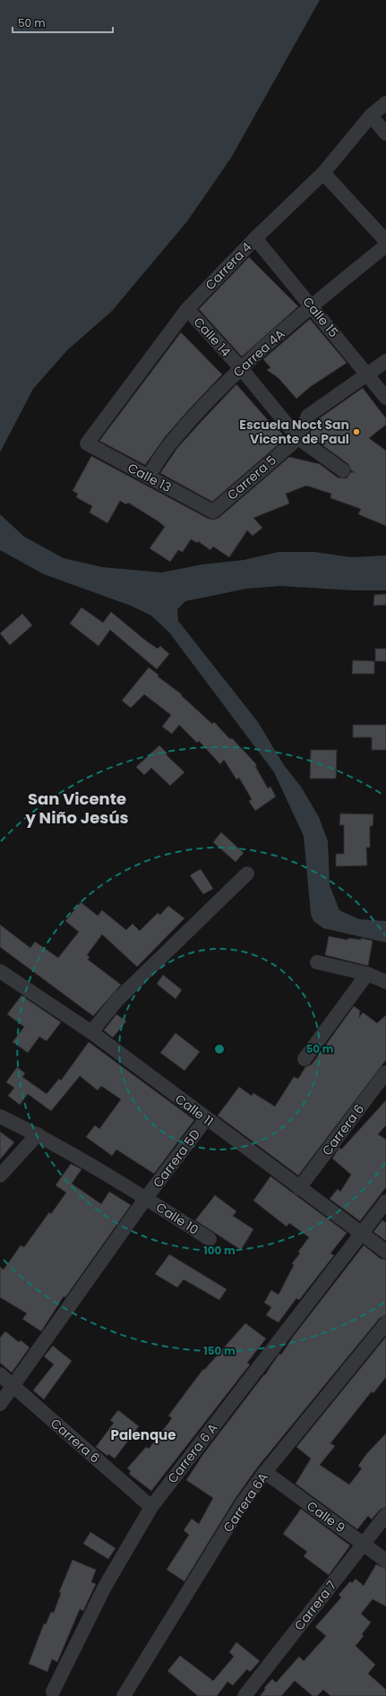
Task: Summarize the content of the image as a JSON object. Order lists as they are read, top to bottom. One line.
{"streets":{"street":["Carrera 4","Calle 15","Calle 14","Carrea 4A","Calle 13","Carrera 5","Calle 11","Carrera 6","Carrera 5D","Calle 10","Carrera 6 A","Carrera 6A","Calle 9","Carrera 7"]},"crossings":[["Carrera 4","Calle 15"],["Carrera 4","Calle 14"],["Carrera 4","Calle 13"],["Calle 15","Carrea 4A"],["Calle 15","Carrera 5"],["Calle 14","Carrea 4A"],["Calle 14","Carrera 5"],["Carrea 4A","Calle 13"],["Calle 13","Carrera 5"],["Calle 11","Carrera 6"],["Calle 11","Carrera 5D"],["Calle 11","Carrera 6 A"],["Carrera 6","Carrera 5D"],["Carrera 6","Carrera 6 A"],["Carrera 5D","Calle 10"],["Carrera 6A","Calle 9"],["Calle 9","Carrera 7"]],"districts":["San Vicente y Niño Jesús","Palenque"],"places":["Escuela Noct San Vicente de Paul"],"scale_bar":"50 m","rings":["50 m","100 m","150 m"]}
